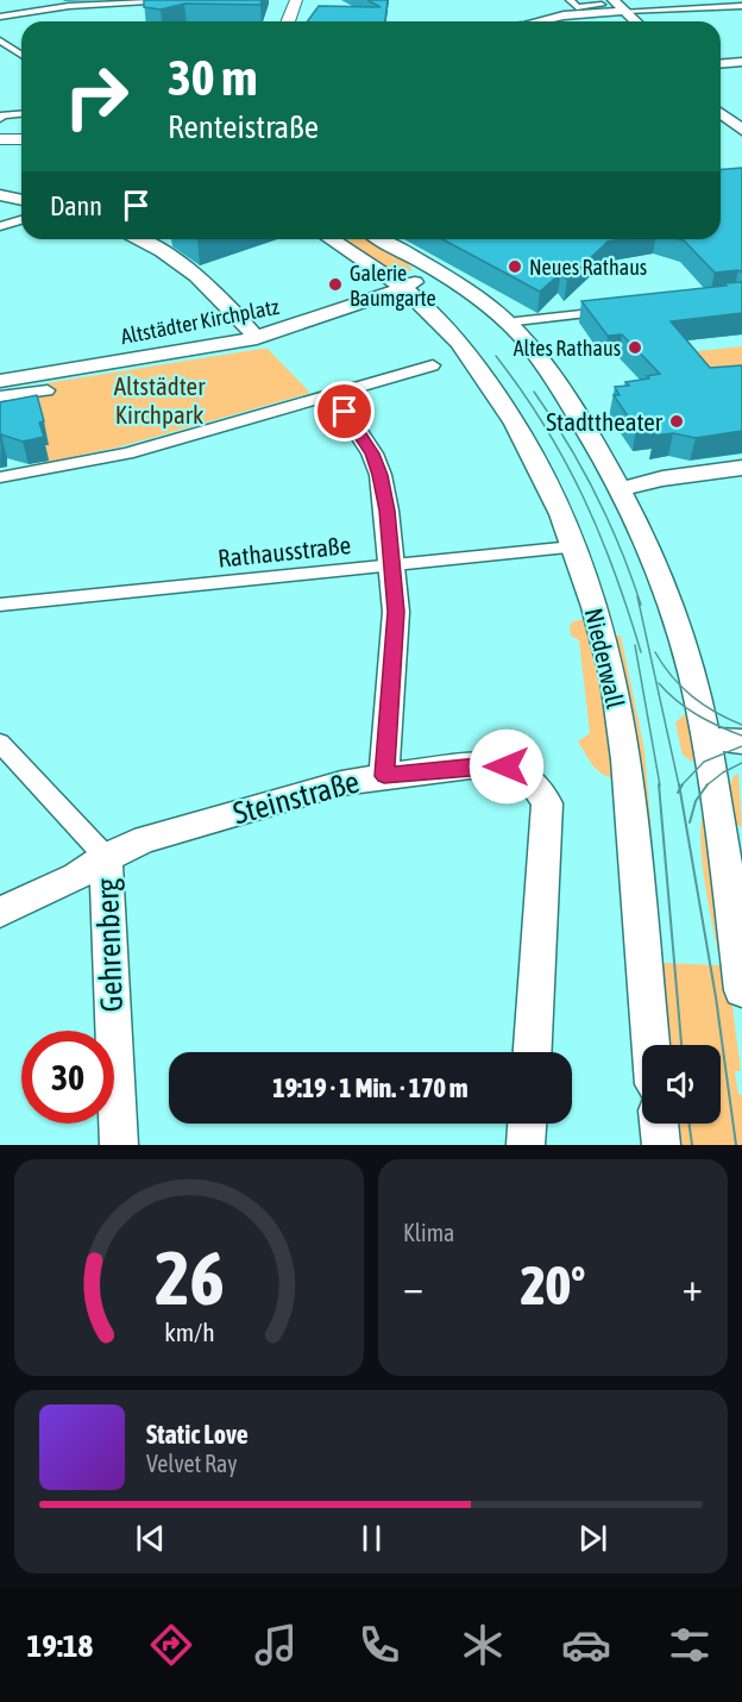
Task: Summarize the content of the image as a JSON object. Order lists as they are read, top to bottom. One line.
{"streets":{"street":["Altstädter Kirchplatz","Rathausstraße","Niederwall","Steinstraße","Gehrenberg"]},"crossings":[["Altstädter Kirchplatz","Niederwall"],["Rathausstraße","Niederwall"],["Steinstraße","Gehrenberg"]],"parks":["Altstädter Kirchpark"],"places":["Neues Rathaus","Galerie Baumgarte","Altes Rathaus","Stadttheater"],"page":{"turn":["30 m","Renteistraße"],"then":"Dann","limit":"30","trip":"19:19 · 1 Min. · 170 m","tile":"Klima","heat":["−","20°","+"],"song":["Static Love","Velvet Ray"],"tabs":"19:18","gauge":["26","km/h"]}}
